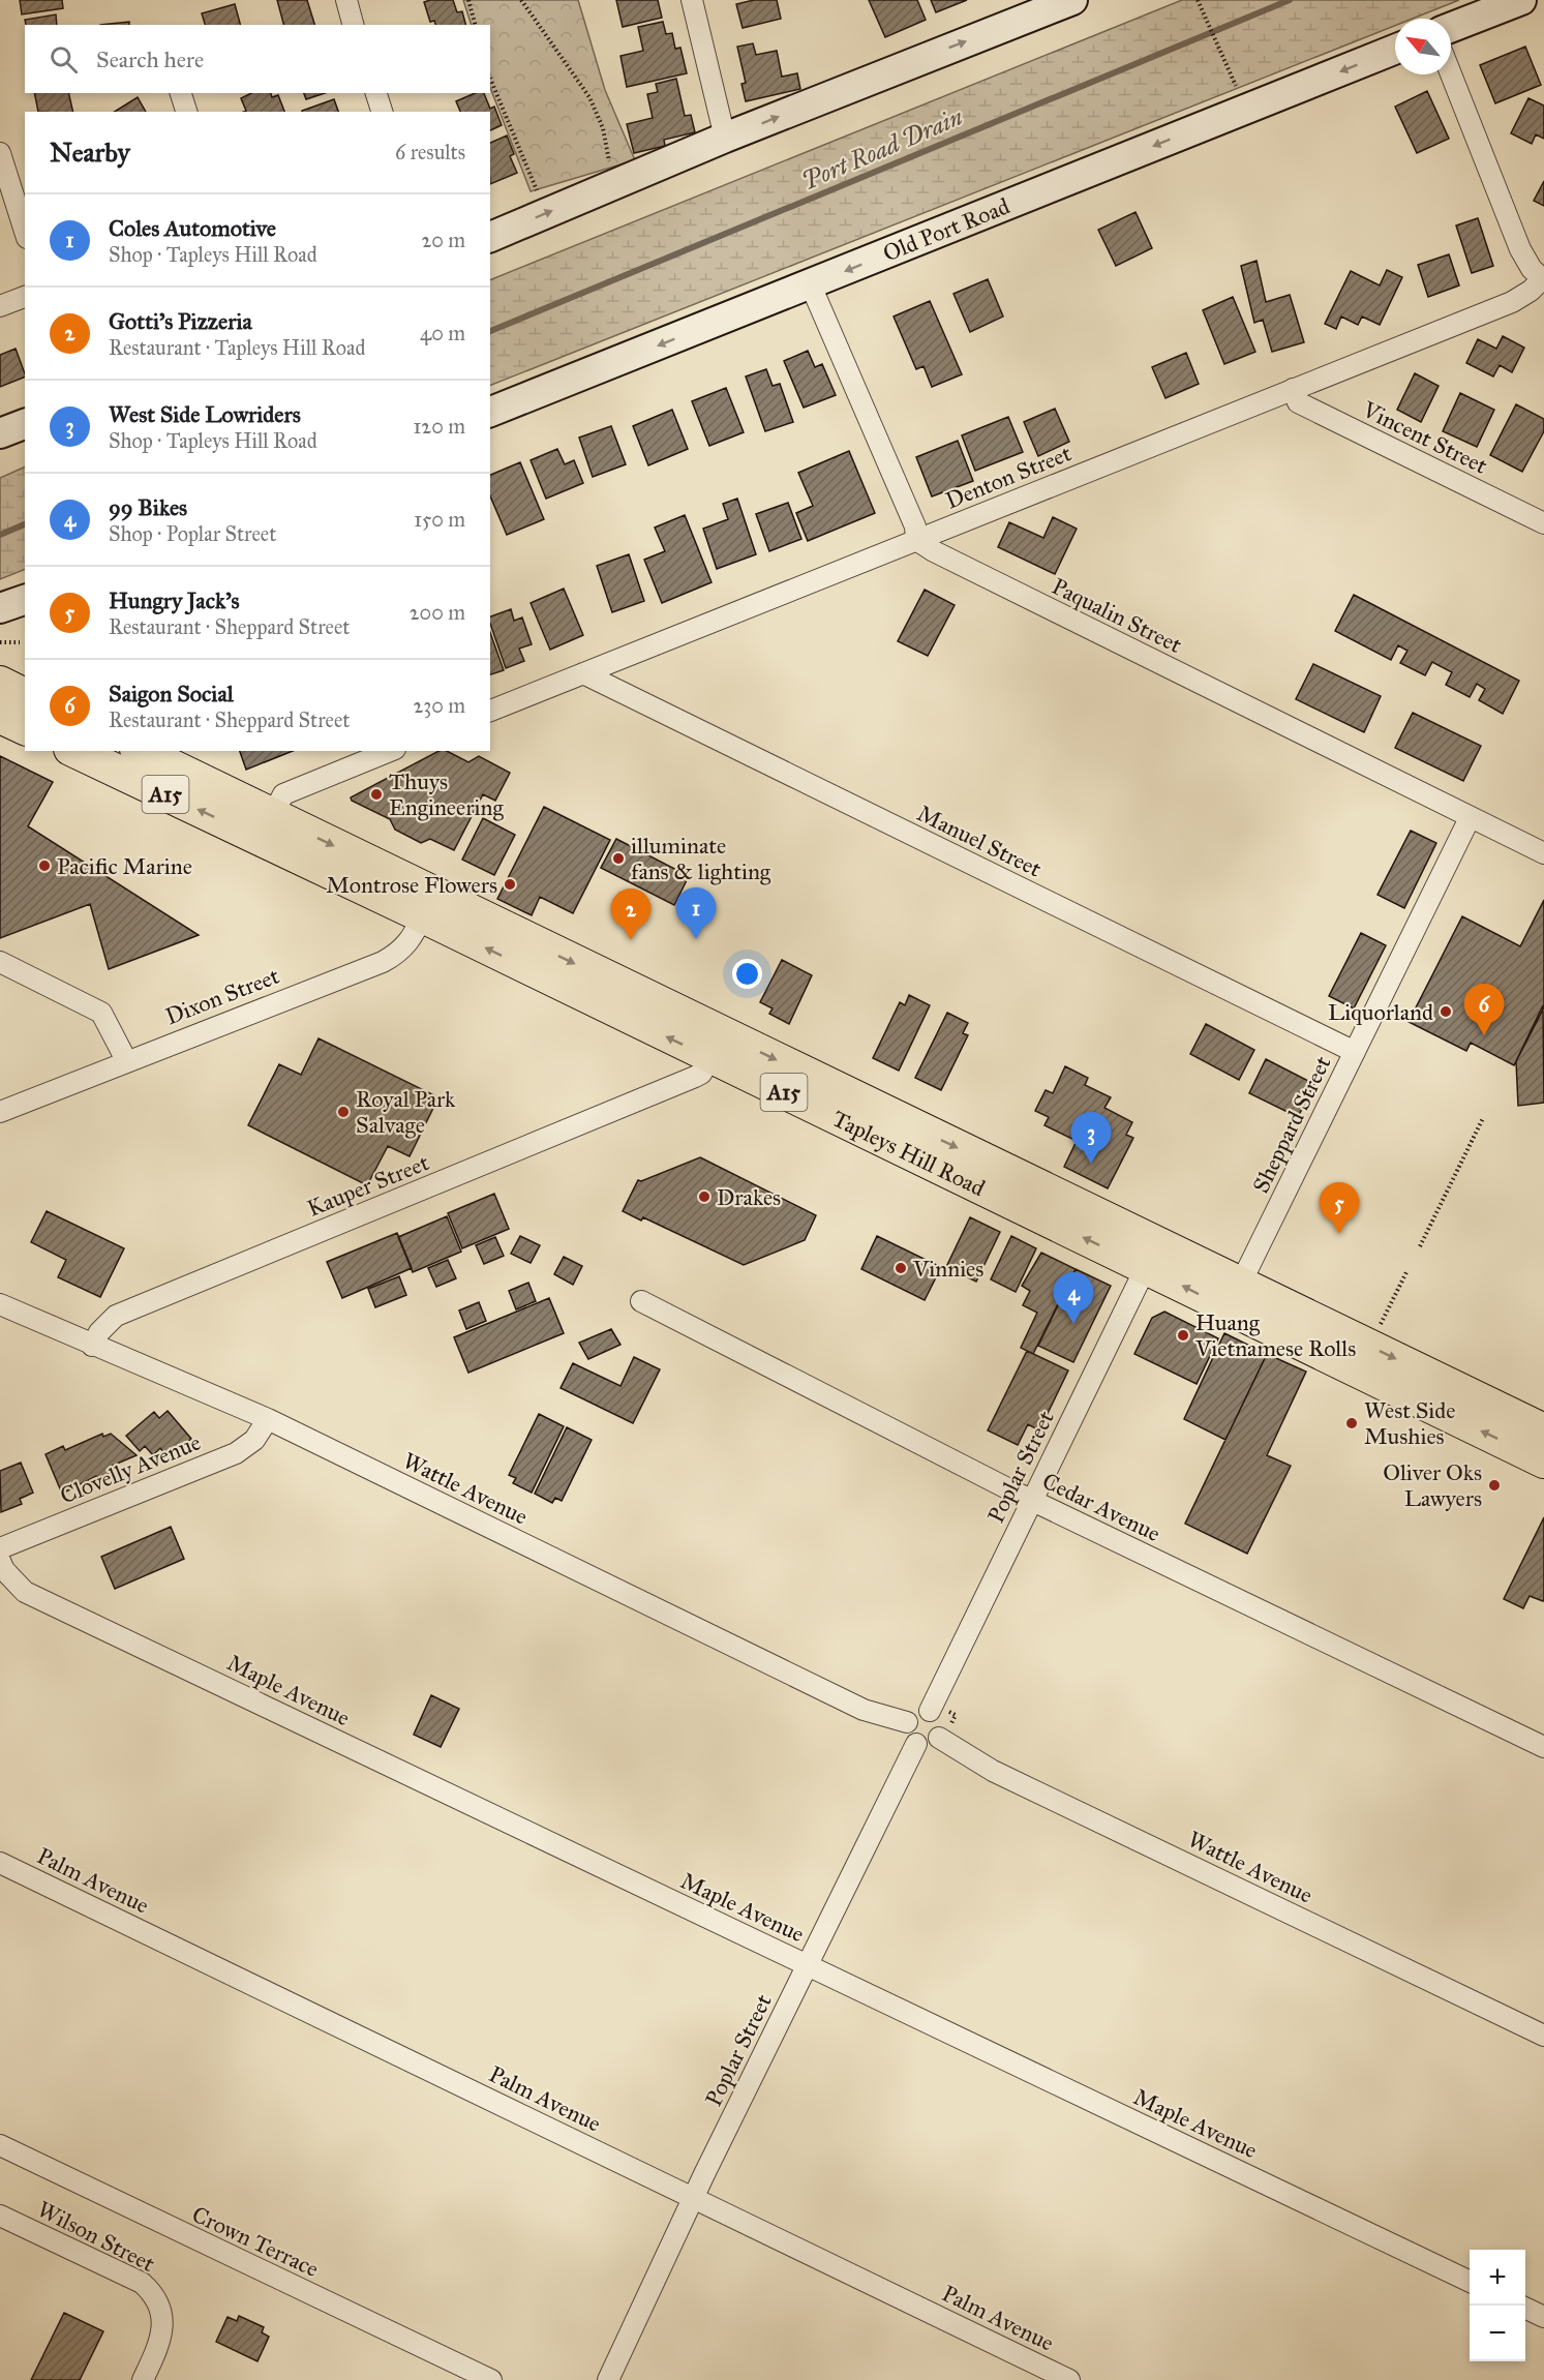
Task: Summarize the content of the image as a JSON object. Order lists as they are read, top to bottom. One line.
{"streets":{"main road":["Old Port Road","A15","Tapleys Hill Road"],"street":["Vincent Street","Denton Street","Paqualin Street","Manuel Street","Dixon Street","Sheppard Street","Kauper Street","Poplar Street","Clovelly Avenue","Wattle Avenue","Cedar Avenue","Maple Avenue","Palm Avenue","Wilson Street","Crown Terrace"]},"crossings":[["Vincent Street","Denton Street"],["Denton Street","Paqualin Street"],["Denton Street","Manuel Street"],["Paqualin Street","Sheppard Street"],["Manuel Street","Sheppard Street"],["Dixon Street","Tapleys Hill Road"],["Sheppard Street","Tapleys Hill Road"],["Tapleys Hill Road","Kauper Street"],["Tapleys Hill Road","Poplar Street"],["Kauper Street","Wattle Avenue"],["Poplar Street","Wattle Avenue"],["Poplar Street","Cedar Avenue"],["Poplar Street","Maple Avenue"],["Poplar Street","Palm Avenue"],["Clovelly Avenue","Wattle Avenue"]],"water":["Port Road Drain"],"places":["Thuys Engineering","illuminate fans & lighting","Pacific Marine","Montrose Flowers","Liquorland","Royal Park Salvage","Drakes","Vinnies","Huang Vietnamese Rolls","West Side Mushies","Oliver Oks Lawyers"],"north":"top left","page":{"search":"Search here","heading":["Nearby","6 results"],"list":[{"mark":"1","name":"Coles Automotive","note":"Shop · Tapleys Hill Road","value":"20 m"},{"mark":"2","name":"Gotti's Pizzeria","note":"Restaurant · Tapleys Hill Road","value":"40 m"},{"mark":"3","name":"West Side Lowriders","note":"Shop · Tapleys Hill Road","value":"120 m"},{"mark":"4","name":"99 Bikes","note":"Shop · Poplar Street","value":"150 m"},{"mark":"5","name":"Hungry Jack's","note":"Restaurant · Sheppard Street","value":"200 m"},{"mark":"6","name":"Saigon Social","note":"Restaurant · Sheppard Street","value":"230 m"}],"pins":["1","2","6","3","5","4"],"map_buttons":["+","−"]}}
